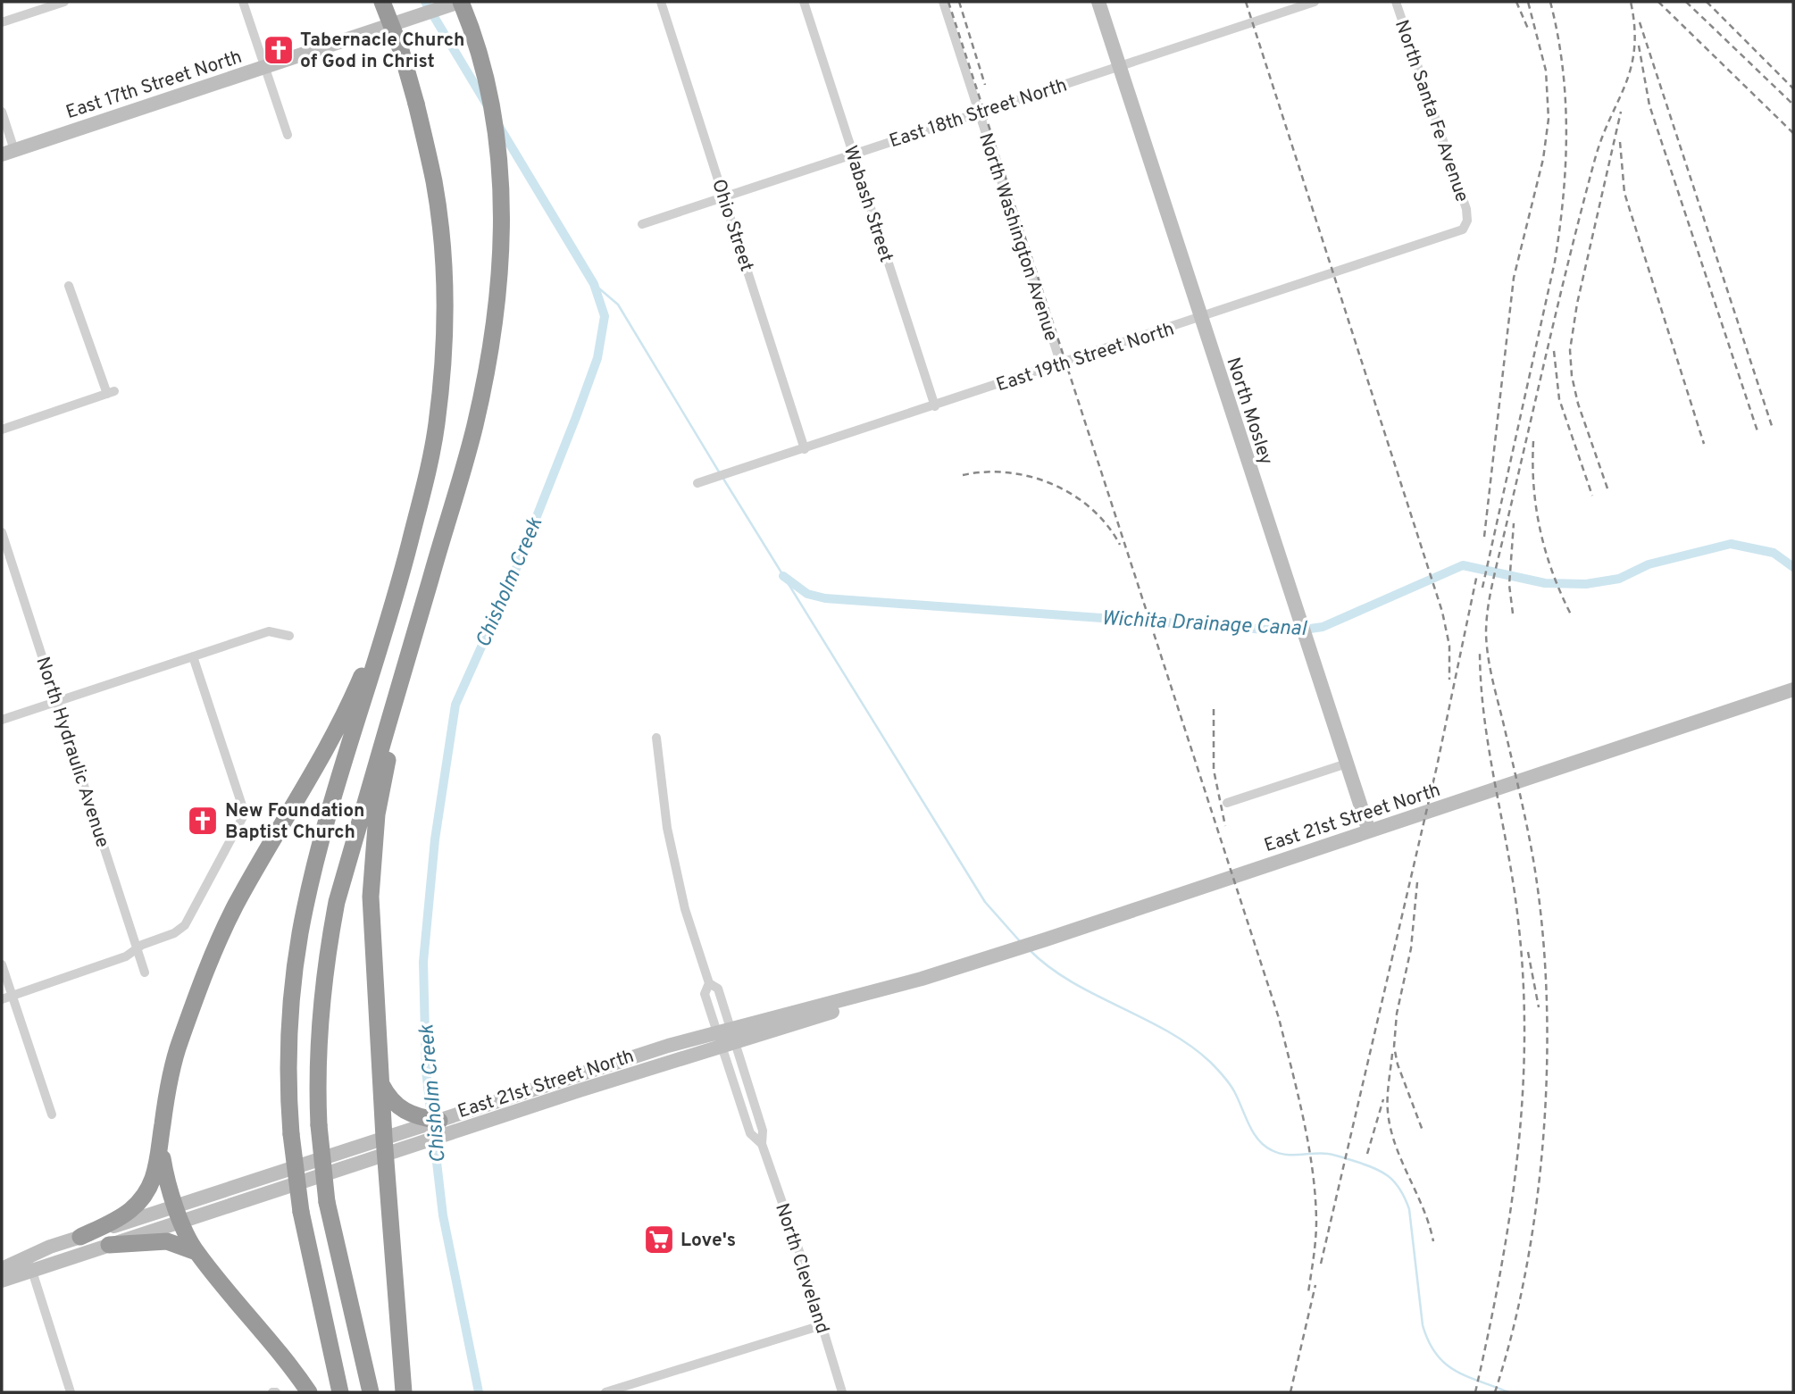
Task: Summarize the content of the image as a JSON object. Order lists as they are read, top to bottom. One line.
{"streets":{"main road":["East 17th Street North","North Mosley","East 21st Street North"],"street":["North Santa Fe Avenue","East 18th Street North","Wabash Street","Ohio Street","North Washington Avenue","East 19th Street North","North Hydraulic Avenue","North Cleveland"]},"crossings":[["North Santa Fe Avenue","East 19th Street North"],["East 18th Street North","Wabash Street"],["East 18th Street North","Ohio Street"],["East 18th Street North","North Washington Avenue"],["East 18th Street North","North Mosley"],["Wabash Street","East 19th Street North"],["Ohio Street","East 19th Street North"],["North Washington Avenue","East 19th Street North"],["East 19th Street North","North Mosley"],["North Mosley","East 21st Street North"],["East 21st Street North","North Cleveland"]],"water":["Chisholm Creek","Wichita Drainage Canal"],"places":{"church":["Tabernacle Church of God in Christ","New Foundation Baptist Church"],"supermarket":["Love's"]}}
